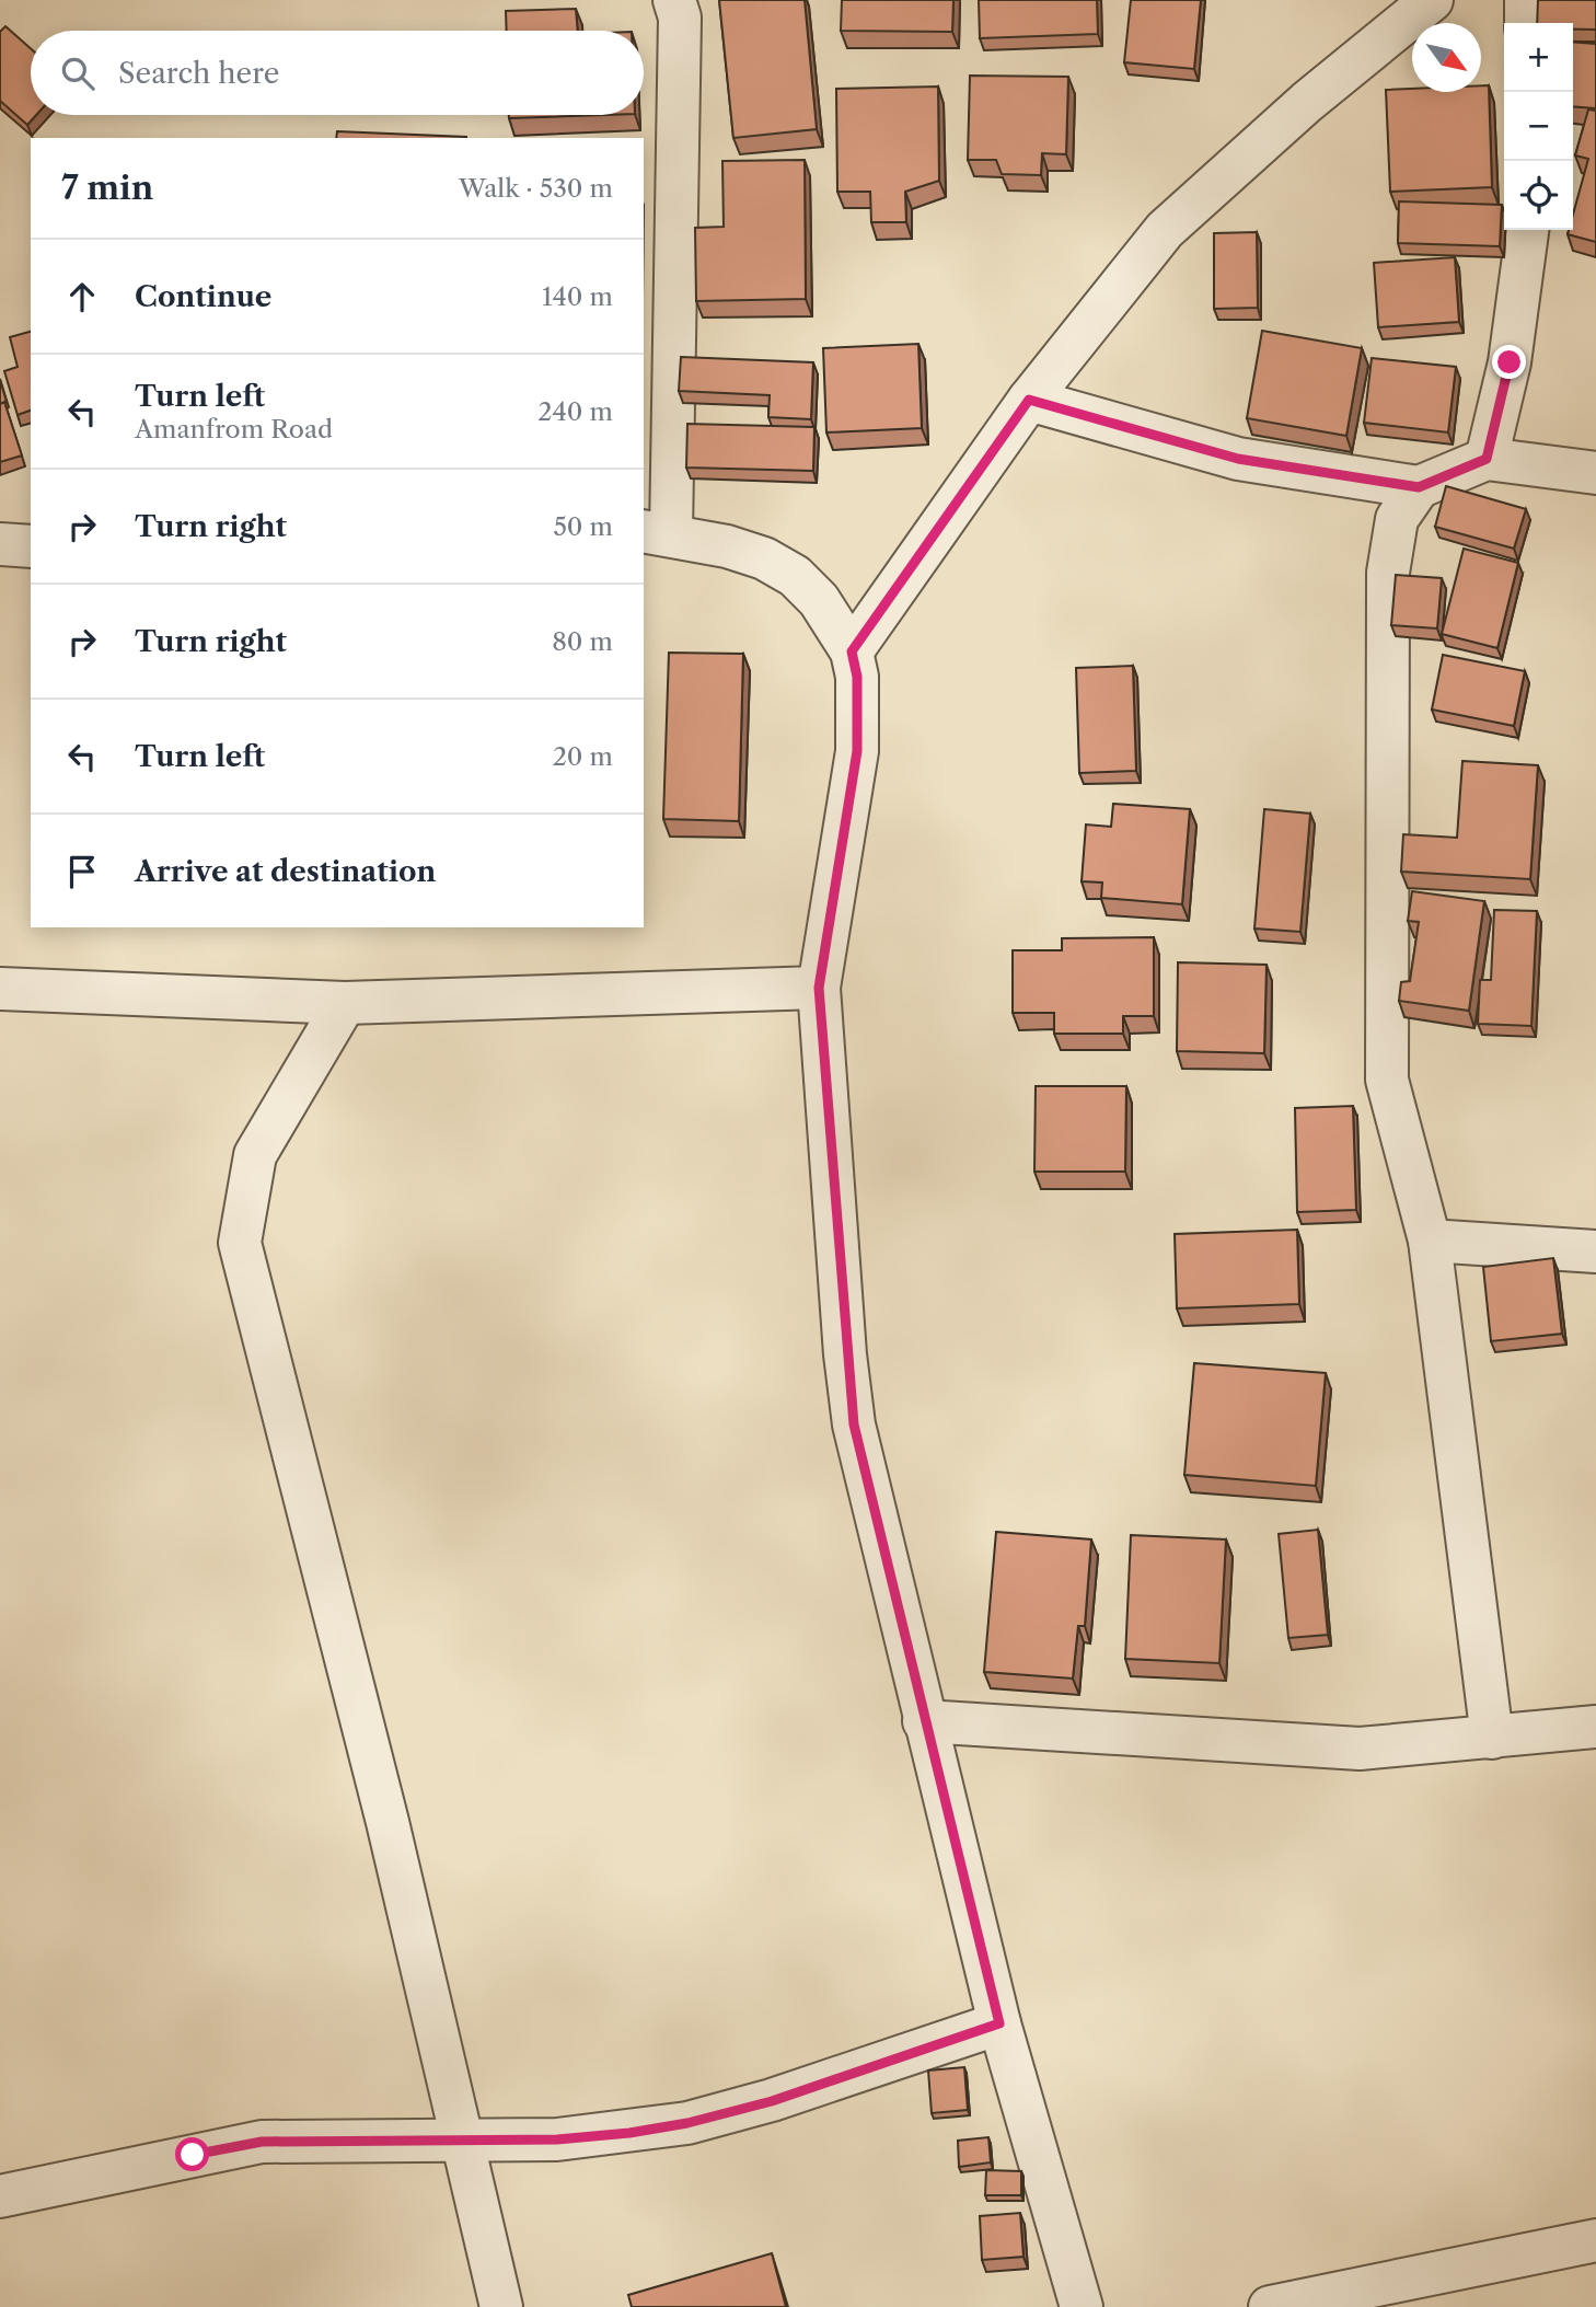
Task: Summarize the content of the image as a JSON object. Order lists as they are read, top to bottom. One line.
{"north":"bottom right","page":{"map_buttons":["+","−"],"search":"Search here","heading":["7 min","Walk · 530 m"],"list":[["Continue","140 m"],["Turn left","Amanfrom Road","240 m"],["Turn right","50 m"],["Turn right","80 m"],["Turn left","20 m"],"Arrive at destination"]}}
